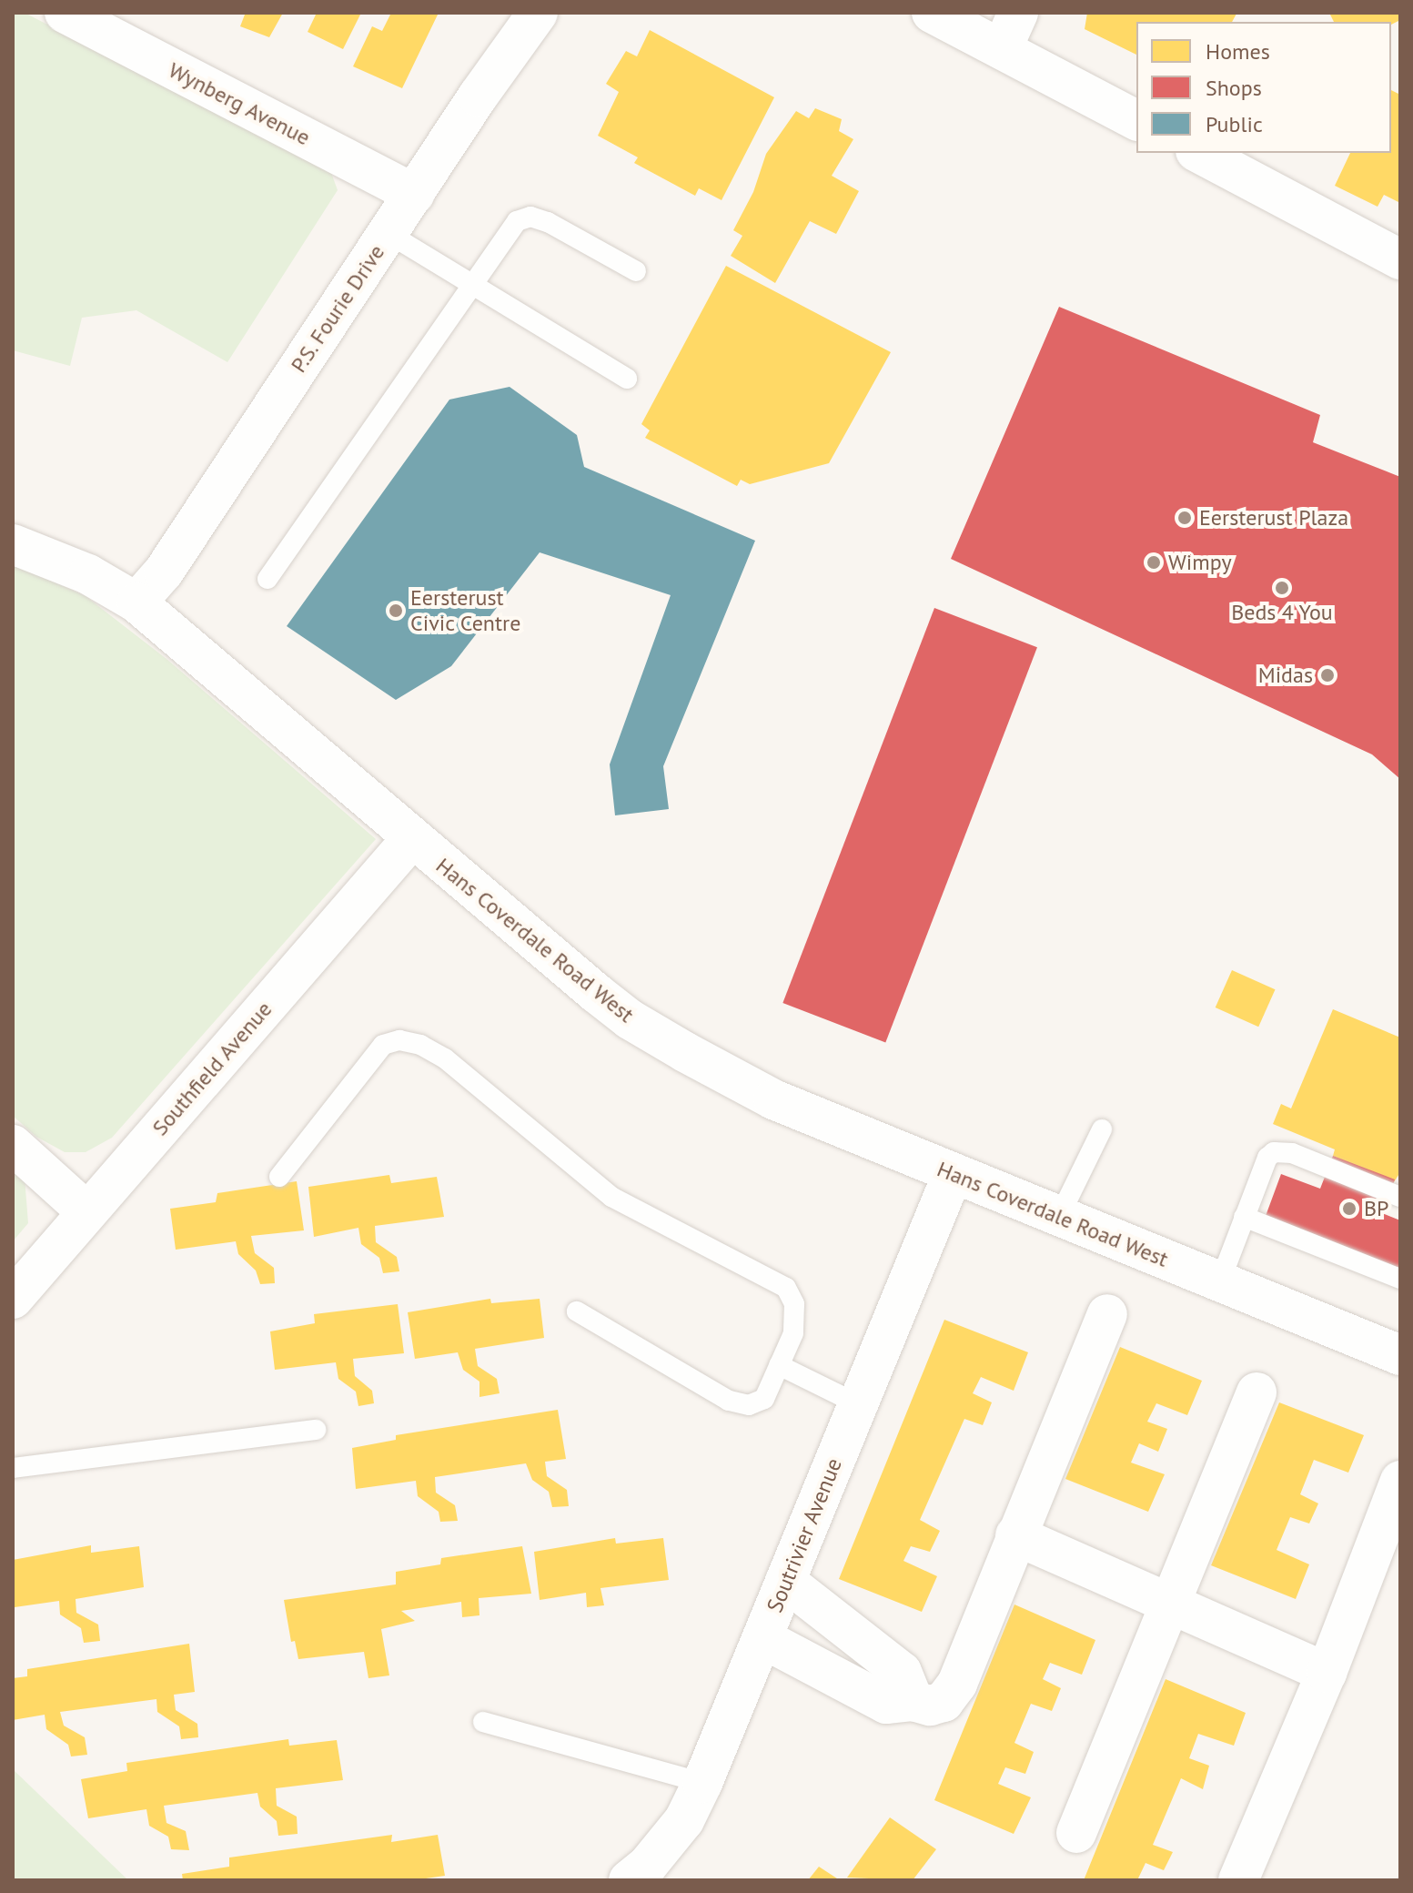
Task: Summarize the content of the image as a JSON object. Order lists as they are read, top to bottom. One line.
{"streets":{"street":["Wynberg Avenue","P.S. Fourie Drive","Hans Coverdale Road West","Southfield Avenue","Soutrivier Avenue"]},"crossings":[["Wynberg Avenue","P.S. Fourie Drive"],["P.S. Fourie Drive","Hans Coverdale Road West"],["Hans Coverdale Road West","Southfield Avenue"],["Hans Coverdale Road West","Soutrivier Avenue"]],"places":["Eersterust Plaza","Wimpy","Beds 4 You","Eersterust Civic Centre","Midas","BP"],"legend":["Homes","Shops","Public"]}
